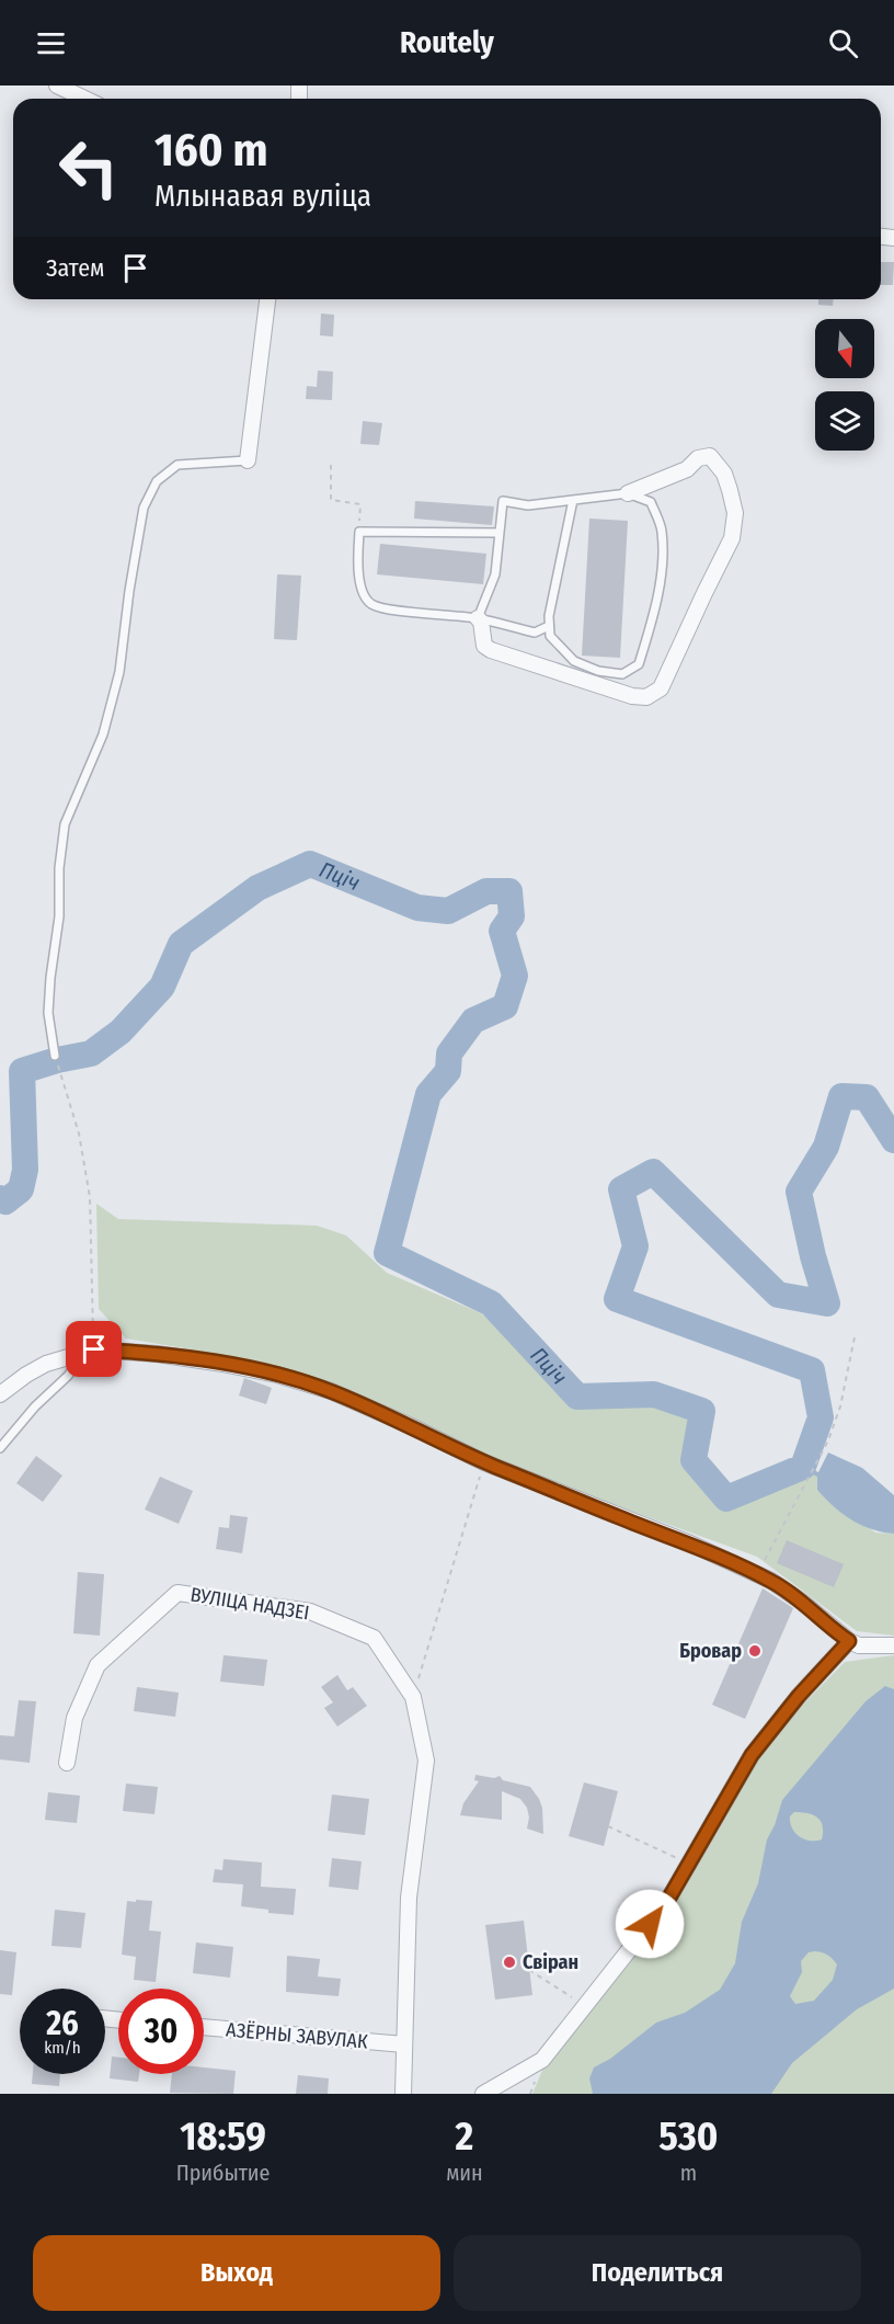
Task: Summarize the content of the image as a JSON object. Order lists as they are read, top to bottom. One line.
{"streets":{"street":["ВУЛІЦА НАДЗЕІ","АЗЁРНЫ ЗАВУЛАК"]},"crossings":[["ВУЛІЦА НАДЗЕІ","АЗЁРНЫ ЗАВУЛАК"]],"water":["Пціч"],"places":["Бровар","Свіран"],"north":"bottom","page":{"header":"Routely","turn":["160 m","Млынавая вуліца"],"then":"Затем","speed":"26 km/h","limit":"30","eta":["18:59","Прибытие","2","мин","530","m"],"buttons":["Выход","Поделиться"]}}
